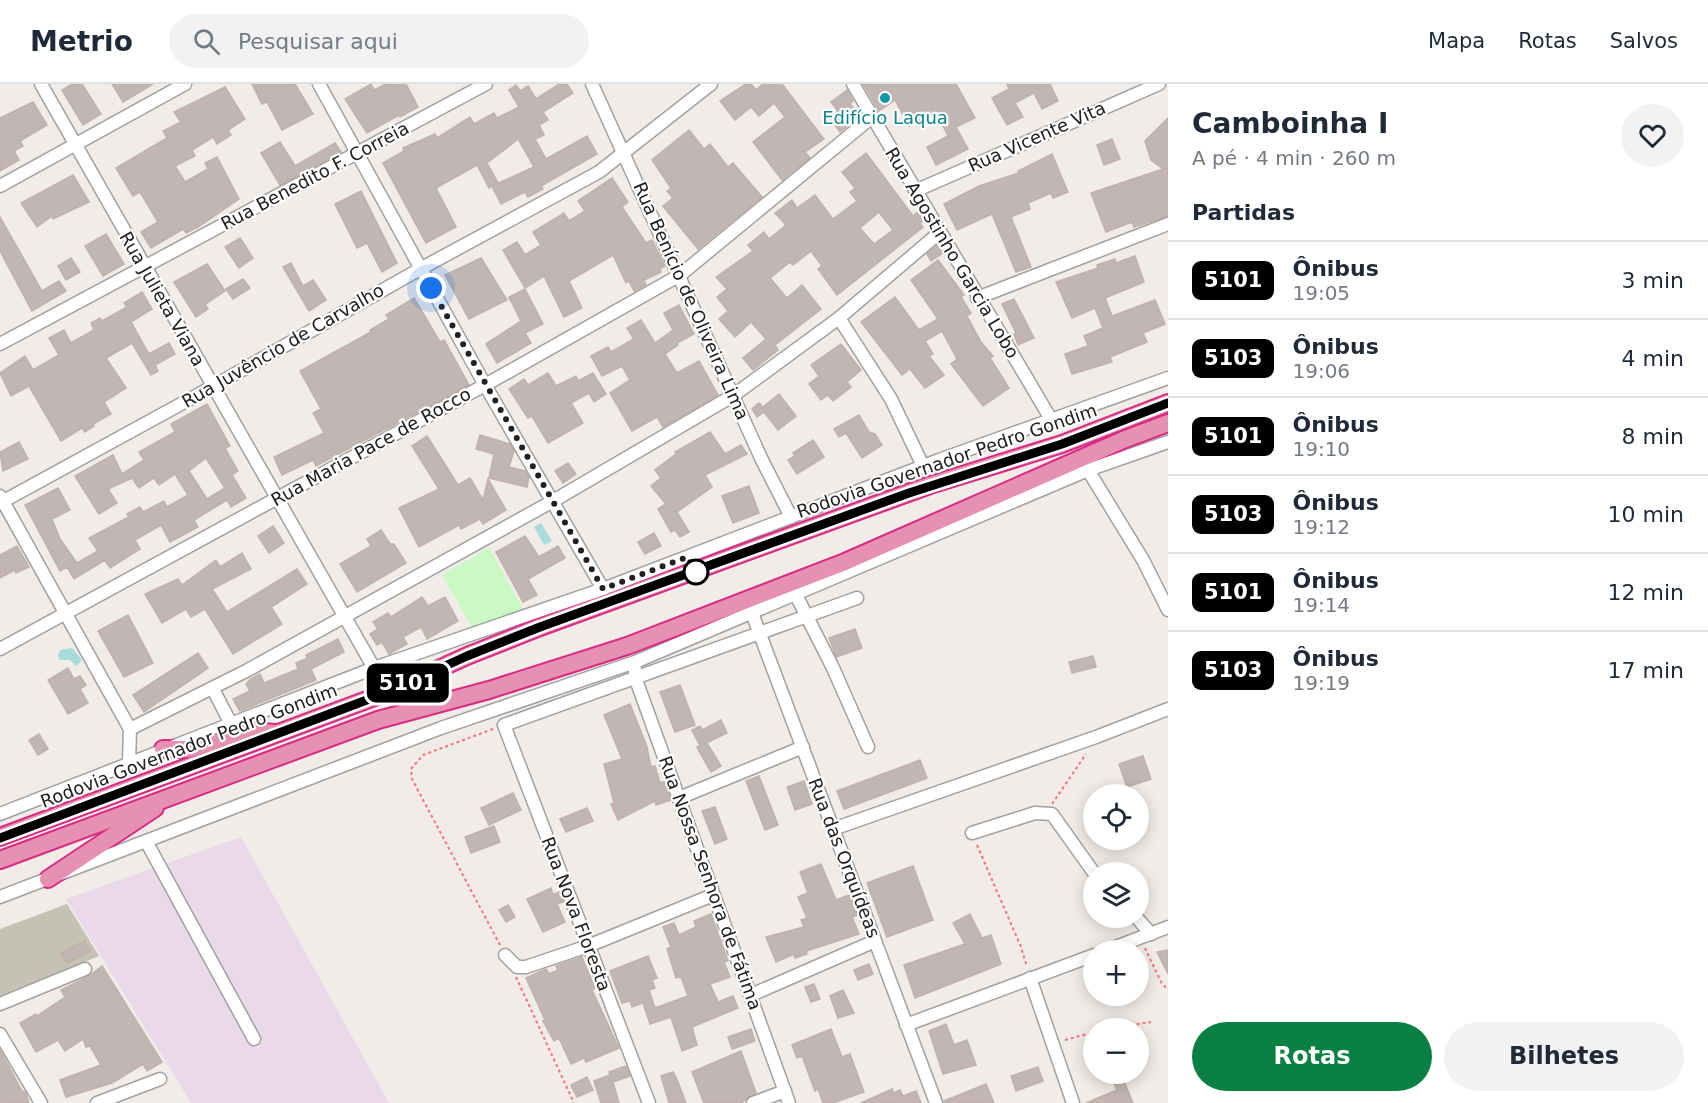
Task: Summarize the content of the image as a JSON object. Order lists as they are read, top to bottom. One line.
{"streets":{"highway":["Rodovia Governador Pedro Gondim"],"street":["Rua Vicente Vita","Rua Benedito F. Correia","Rua Agostinho Garcia Lobo","Rua Julieta Viana","Rua Benício de Oliveira Lima","Rua Juvêncio de Carvalho","Rua Maria Pace de Rocco","Rua das Orquídeas","Rua Nossa Senhora de Fátima","Rua Nova Floresta"]},"crossings":[["Rua Vicente Vita","Rua Agostinho Garcia Lobo"],["Rua Benedito F. Correia","Rua Julieta Viana"],["Rua Agostinho Garcia Lobo","Rua Maria Pace de Rocco"],["Rua Julieta Viana","Rua Juvêncio de Carvalho"],["Rua Julieta Viana","Rua Maria Pace de Rocco"],["Rua Benício de Oliveira Lima","Rua Juvêncio de Carvalho"],["Rua Benício de Oliveira Lima","Rua Maria Pace de Rocco"]],"places":["Edifício Laqua"],"lines":["bus line 5101"],"page":{"header":"Metrio","search":"Pesquisar aqui","nav":["Mapa","Rotas","Salvos"],"on_map":"5101","heading":[["Camboinha I","A pé · 4 min · 260 m"],"Partidas"],"list":[{"mark":"5101","name":"Ônibus","note":"19:05","value":"3 min"},{"mark":"5103","name":"Ônibus","note":"19:06","value":"4 min"},{"mark":"5101","name":"Ônibus","note":"19:10","value":"8 min"},{"mark":"5103","name":"Ônibus","note":"19:12","value":"10 min"},{"mark":"5101","name":"Ônibus","note":"19:14","value":"12 min"},{"mark":"5103","name":"Ônibus","note":"19:19","value":"17 min"}],"map_buttons":["+","−"],"buttons":["Rotas","Bilhetes"]}}
